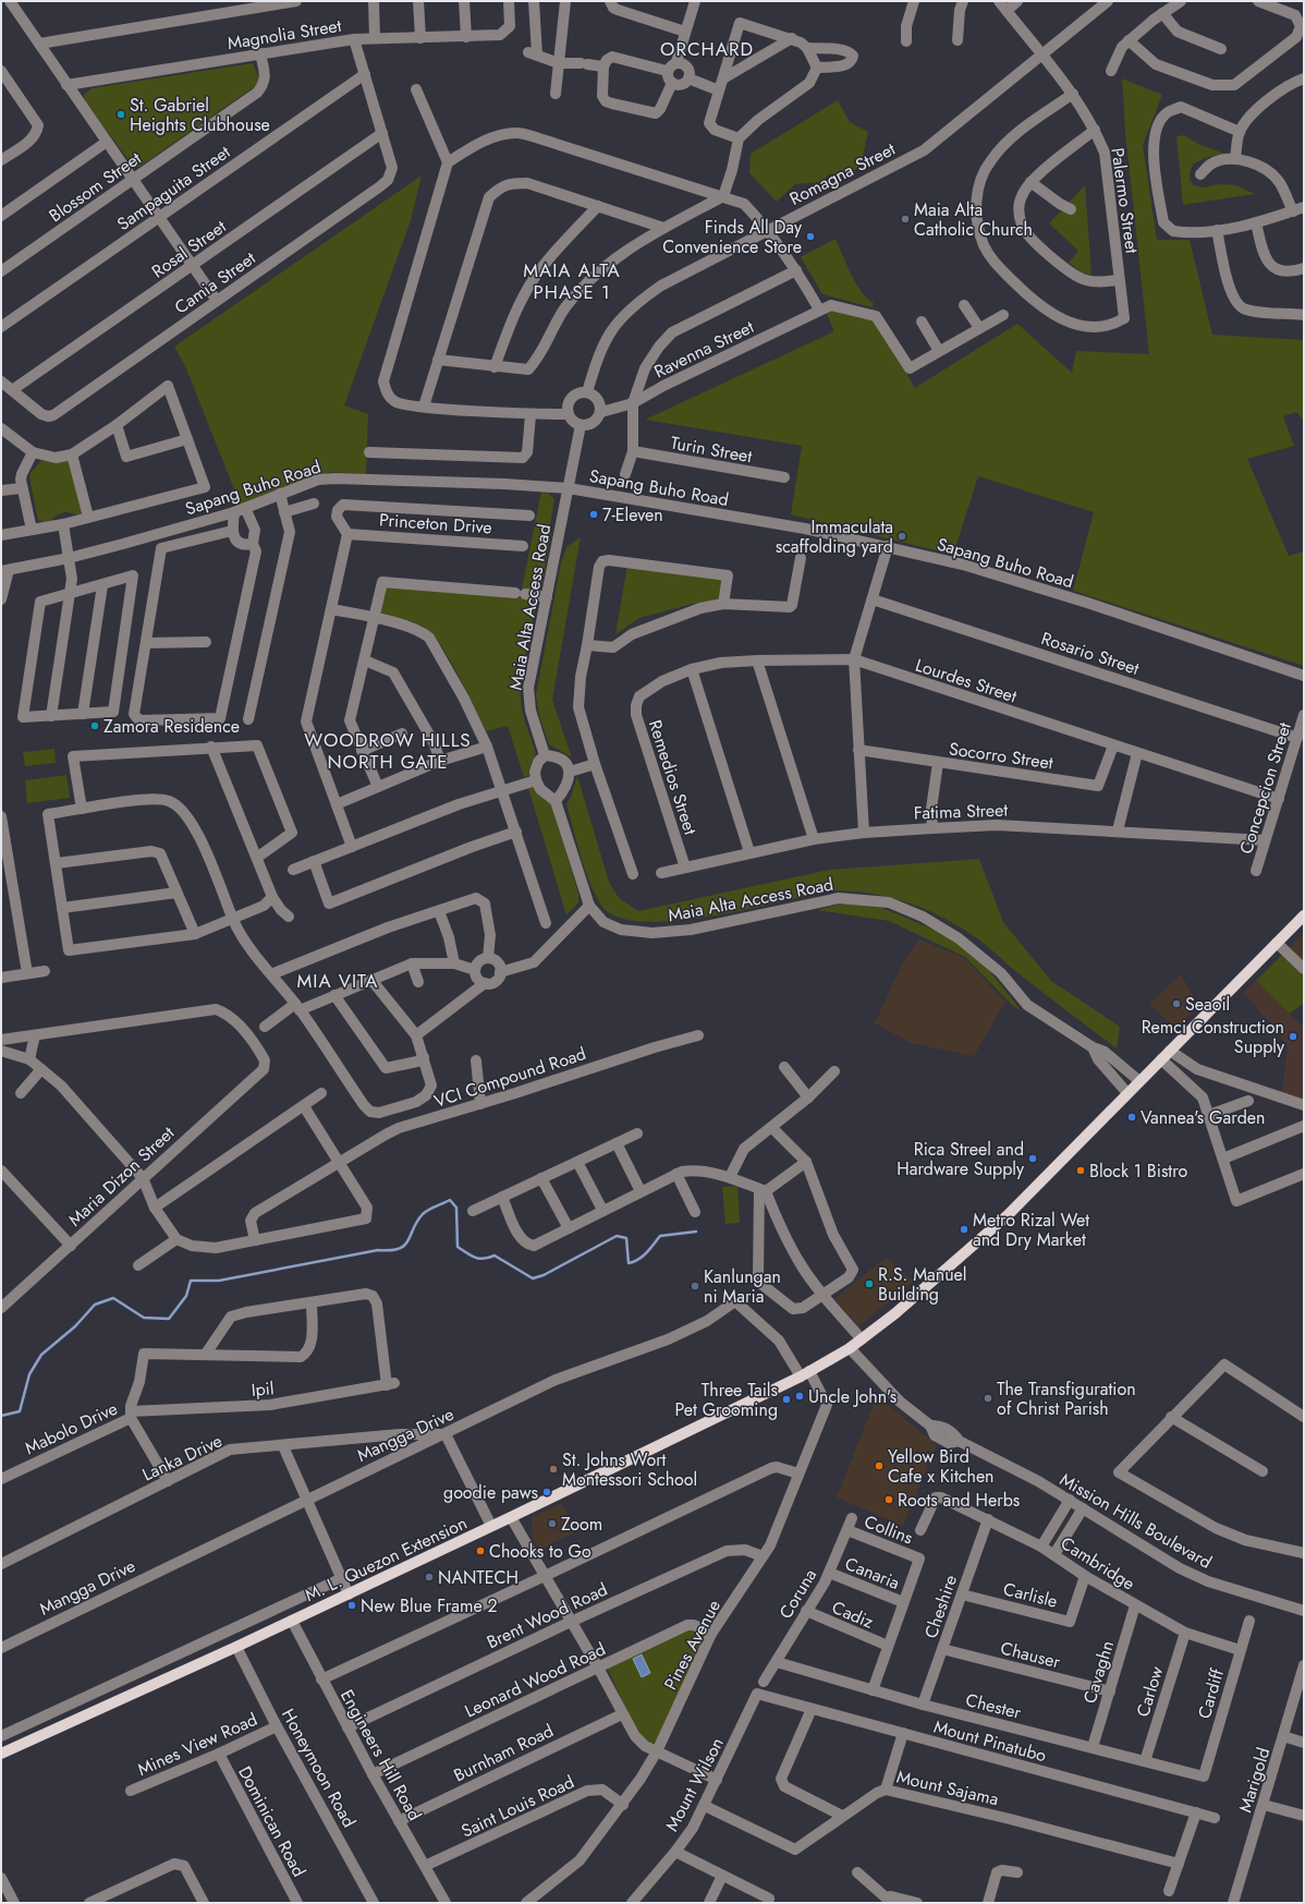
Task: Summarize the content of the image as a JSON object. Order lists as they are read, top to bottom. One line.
{"streets":{"main road":["M. L. Quezon Extension"],"street":["Magnolia Street","Romagna Street","Blossom Street","Sampaguita Street","Palermo Street","Rosal Street","Camia Street","Ravenna Street","Turin Street","Sapang Buho Road","Princeton Drive","Maia Alta Access Road","Rosario Street","Lourdes Street","Socorro Street","Remedios Street","Concepcion Street","Fatima Street","VCI Compound Road","Maria Dizon Street","Ipil","Mabolo Drive","Mangga Drive","Lanka Drive","Mission Hills Boulevard","Collins","Cambridge","Canaria","Coruna","Carlisle","Cheshire","Cadiz","Brent Wood Road","Pines Avenue","Chauser","Cavaghn","Leonard Wood Road","Carlow","Cardiff","Chester","Mount Pinatubo","Mines View Road","Burnham Road","Engineers Hill Road","Honeymoon Road","Marigold","Mount Wilson","Mount Sajama","Saint Louis Road","Dominican Road"]},"crossings":[["Magnolia Street","Blossom Street"],["Romagna Street","Palermo Street"],["Romagna Street","Ravenna Street"],["Rosal Street","Camia Street"],["Sapang Buho Road","Maia Alta Access Road"],["Maia Alta Access Road","M. L. Quezon Extension"],["Rosario Street","Concepcion Street"],["Lourdes Street","Socorro Street"],["Lourdes Street","Remedios Street"],["Lourdes Street","Concepcion Street"],["Remedios Street","Fatima Street"],["Concepcion Street","Fatima Street"],["Ipil","Mabolo Drive"],["Mangga Drive","Lanka Drive"],["Mangga Drive","M. L. Quezon Extension"],["Mangga Drive","Pines Avenue"],["Mission Hills Boulevard","M. L. Quezon Extension"],["Collins","Canaria"],["Collins","Coruna"],["M. L. Quezon Extension","Pines Avenue"],["M. L. Quezon Extension","Engineers Hill Road"],["M. L. Quezon Extension","Honeymoon Road"],["Cambridge","Carlisle"],["Cambridge","Cheshire"],["Cambridge","Cavaghn"],["Cambridge","Carlow"],["Cambridge","Cardiff"],["Canaria","Coruna"],["Coruna","Cadiz"],["Coruna","Chester"],["Carlisle","Cheshire"],["Cheshire","Chauser"],["Cheshire","Chester"],["Brent Wood Road","Pines Avenue"],["Brent Wood Road","Engineers Hill Road"],["Pines Avenue","Leonard Wood Road"],["Pines Avenue","Saint Louis Road"],["Chauser","Cavaghn"],["Cavaghn","Chester"],["Leonard Wood Road","Engineers Hill Road"],["Carlow","Chester"],["Cardiff","Chester"],["Mount Pinatubo","Mount Wilson"],["Mines View Road","Honeymoon Road"],["Mines View Road","Dominican Road"],["Burnham Road","Engineers Hill Road"],["Engineers Hill Road","Saint Louis Road"],["Mount Wilson","Mount Sajama"]],"districts":["ORCHARD","MAIA ALTA PHASE 1","WOODROW HILLS NORTH GATE","MIA VITA"],"places":["St. Gabriel Heights Clubhouse","Maia Alta Catholic Church","Finds All Day Convenience Store","7-Eleven","Immaculata scaffolding yard","Zamora Residence","Seaoil","Remci Construction Supply","Vannea's Garden","Rica Streel and Hardware Supply","Block 1 Bistro","Metro Rizal Wet and Dry Market","R.S. Manuel Building","Kanlungan ni Maria","Uncle John's","The Transfiguration of Christ Parish","Three Tails Pet Grooming","Yellow Bird Cafe x Kitchen","St. Johns Wort Montessori School","goodie paws","Roots and Herbs","Zoom","Chooks to Go","NANTECH","New Blue Frame 2"]}
